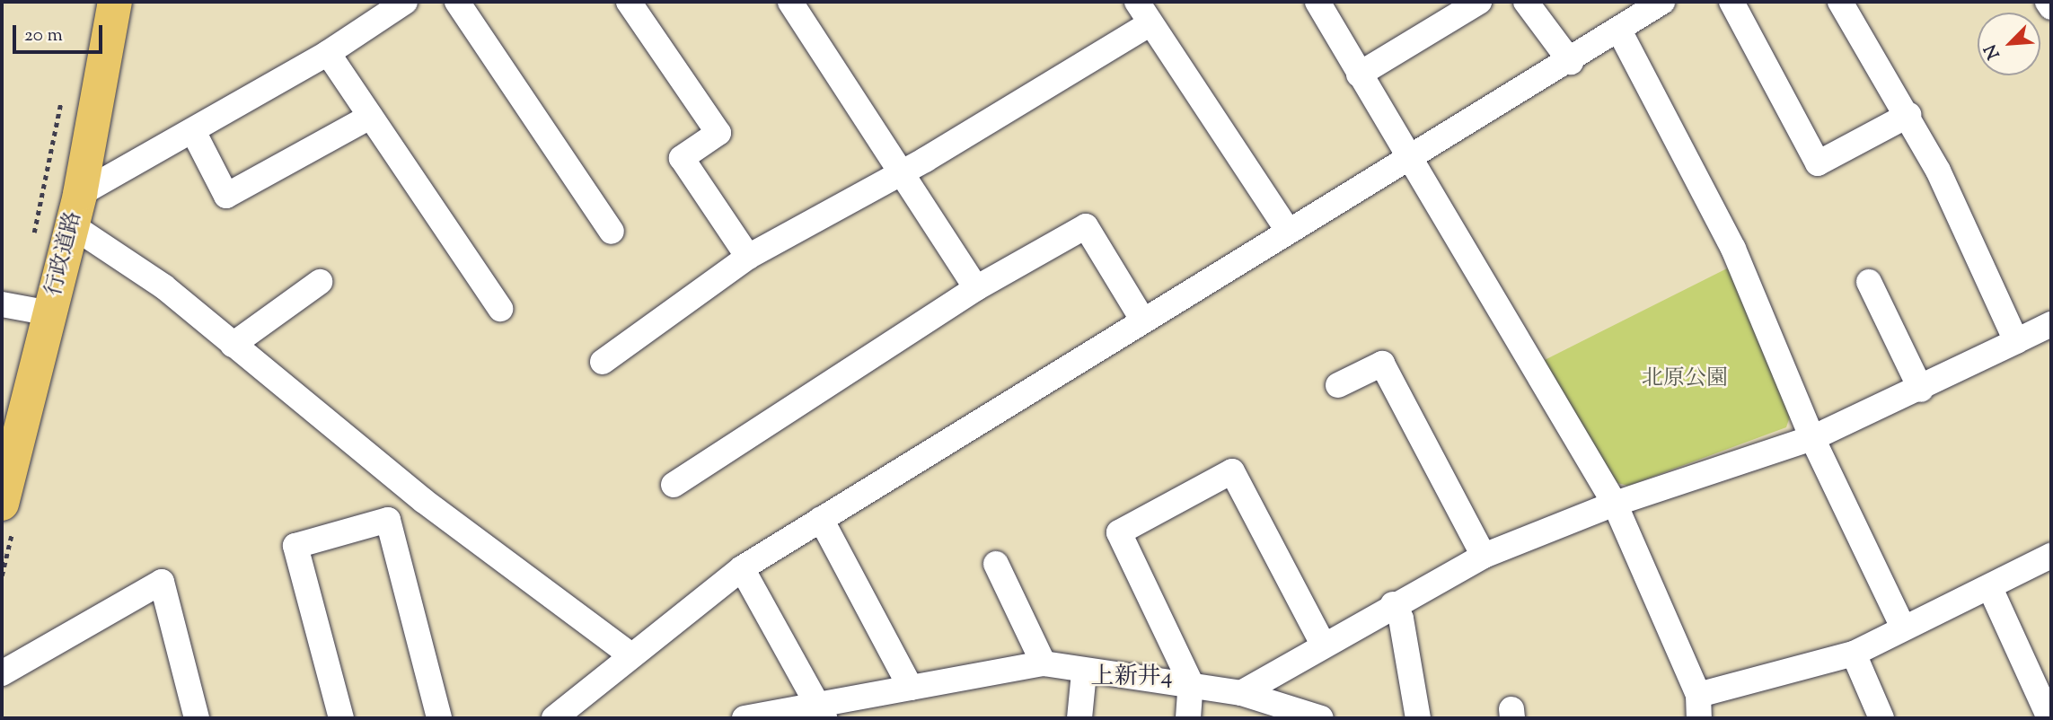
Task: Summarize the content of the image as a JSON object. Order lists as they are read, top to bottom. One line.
{"streets":{"highway":["行政道路"]},"districts":["上新井4"],"parks":["北原公園"],"scale_bar":"20 m","north":"bottom left"}
